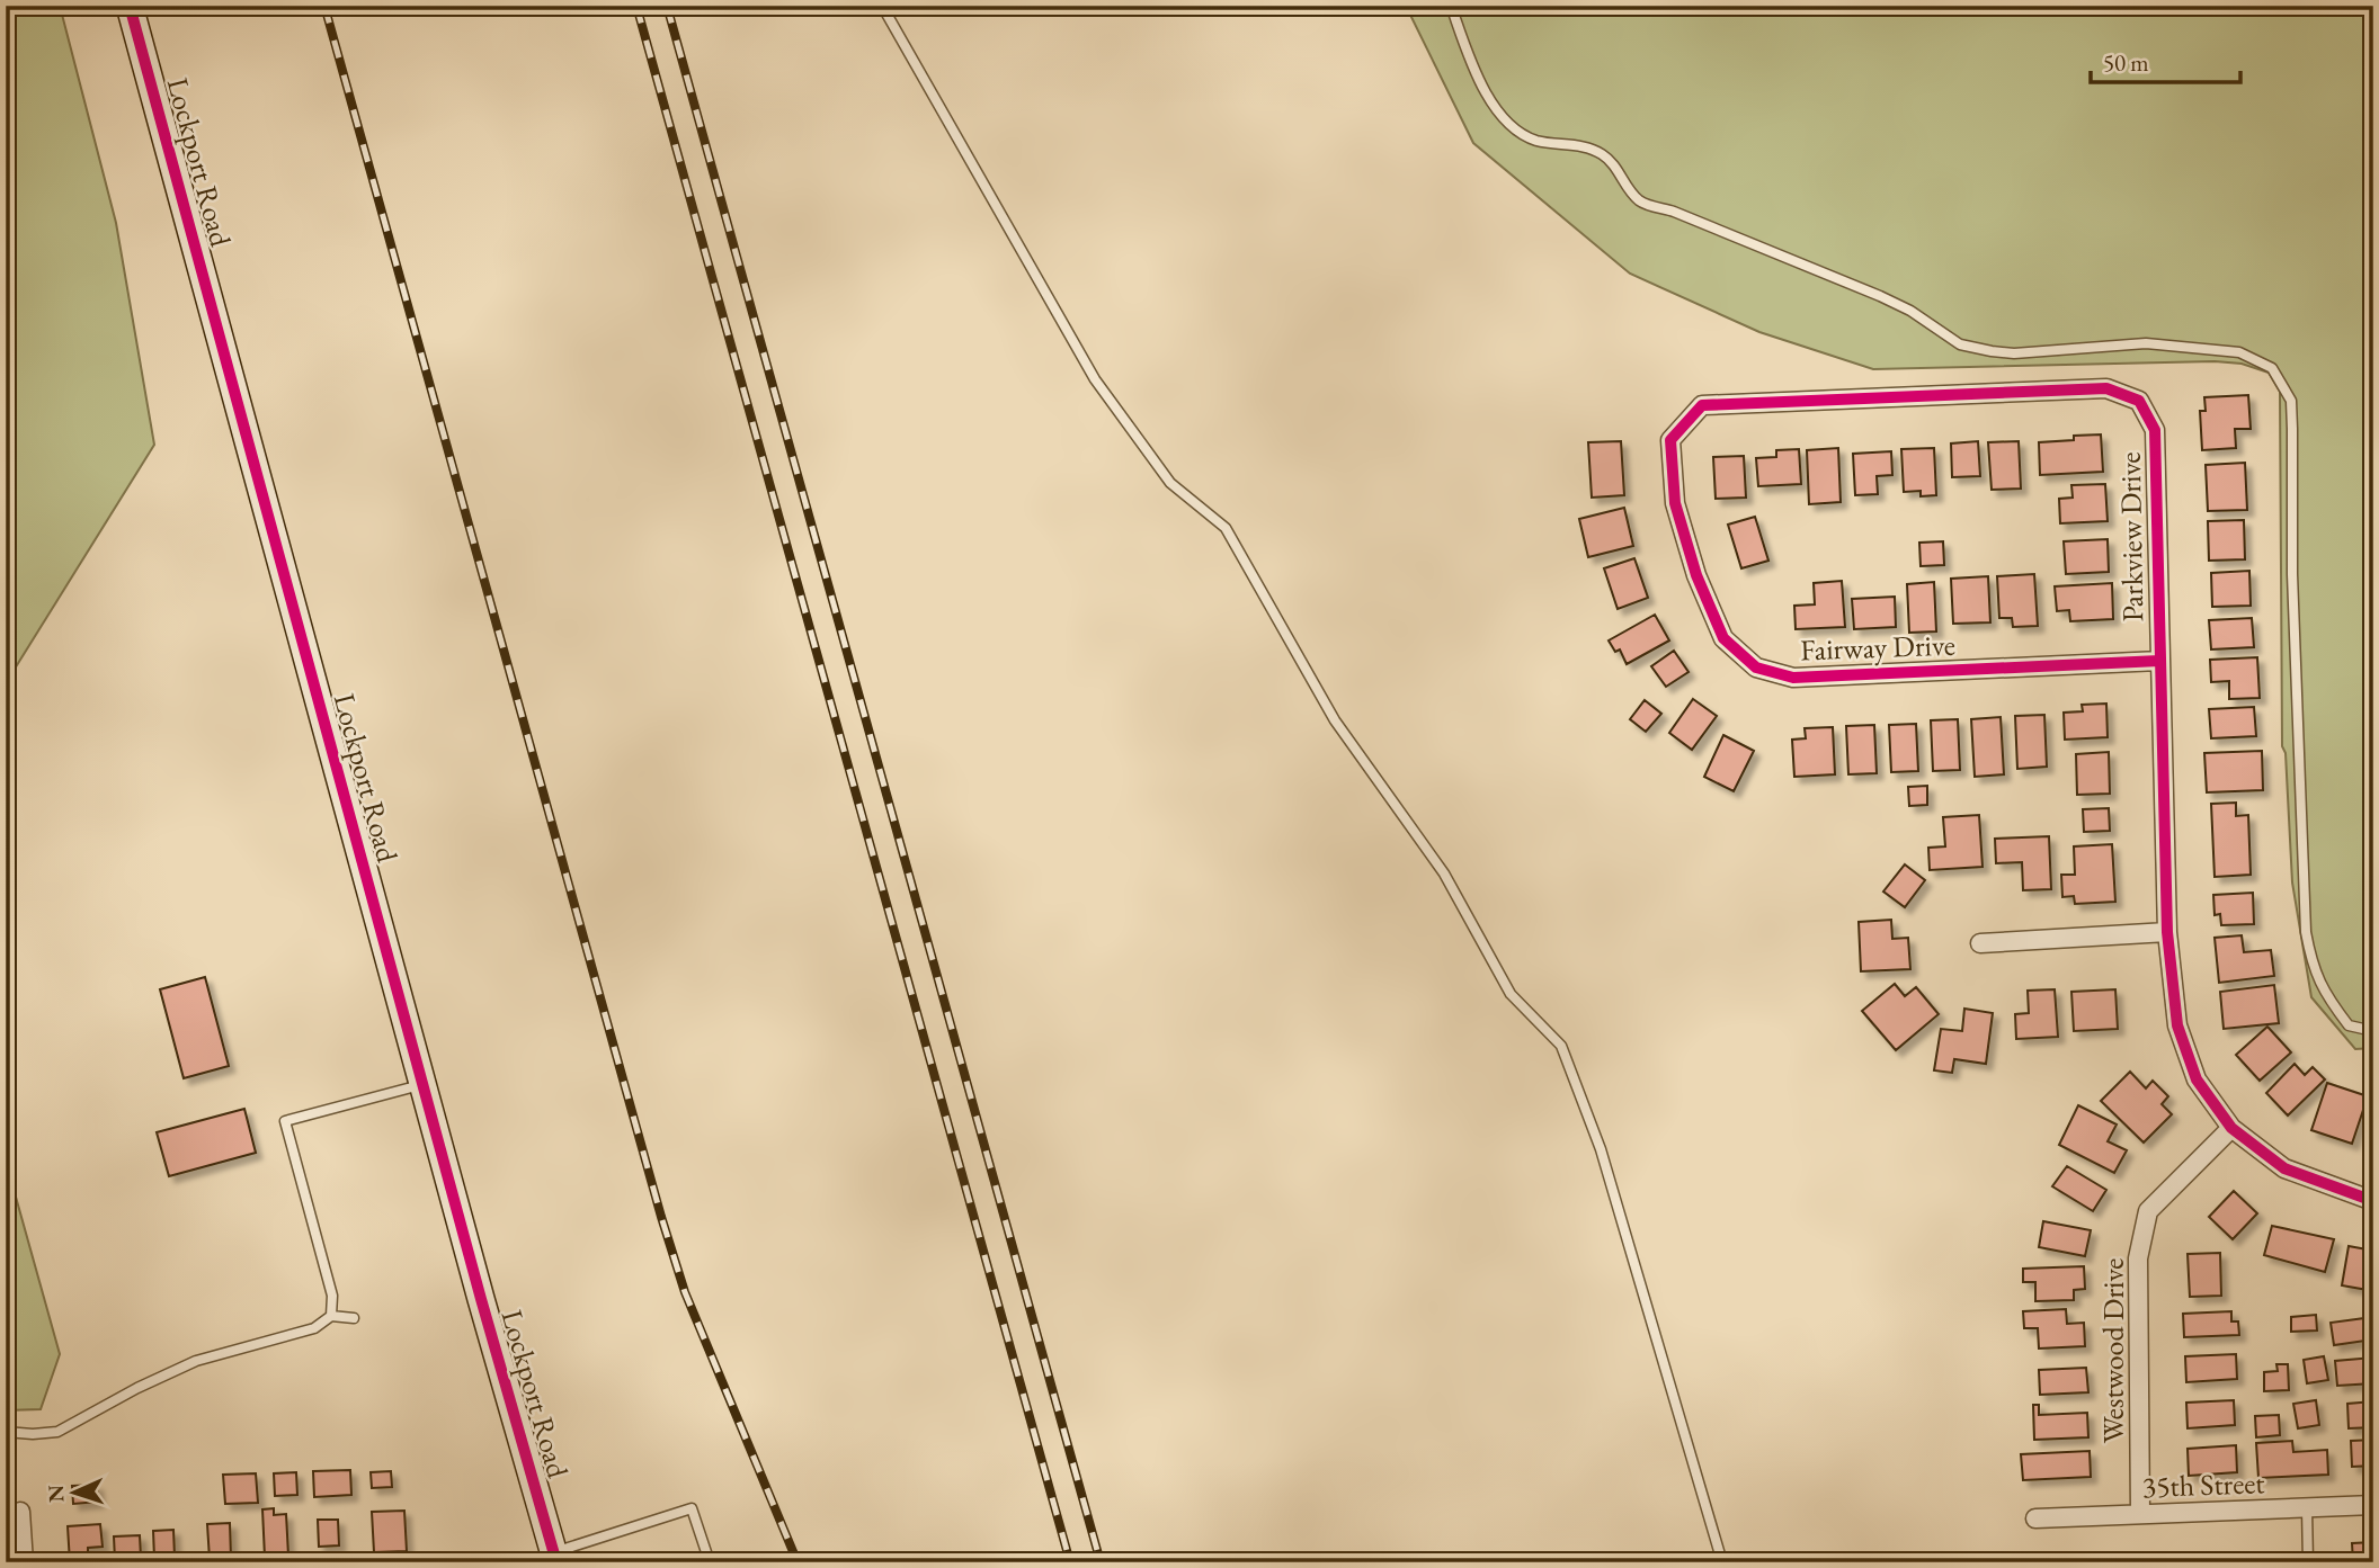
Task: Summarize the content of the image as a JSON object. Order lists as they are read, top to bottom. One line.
{"streets":{"street":["Lockport Road","Parkview Drive","Fairway Drive","Westwood Drive","35th Street"]},"crossings":[["Parkview Drive","Fairway Drive"],["Parkview Drive","Westwood Drive"],["Westwood Drive","35th Street"]],"scale_bar":"50 m","north":"left"}
